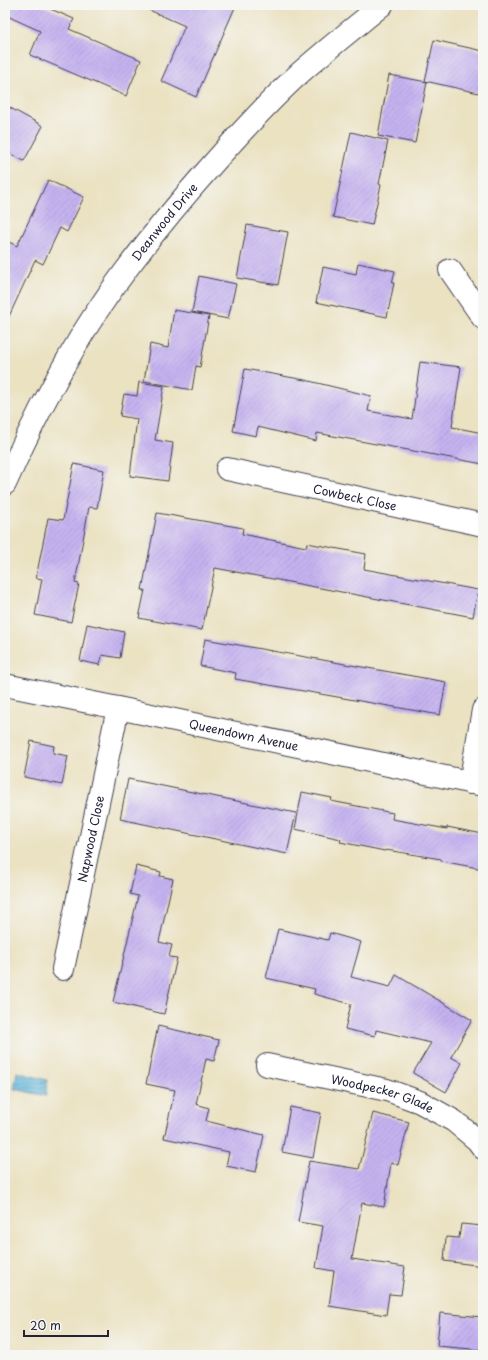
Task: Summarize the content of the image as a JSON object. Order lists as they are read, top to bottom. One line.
{"streets":{"street":["Deanwood Drive","Cowbeck Close","Queendown Avenue","Napwood Close","Woodpecker Glade"]},"crossings":[["Queendown Avenue","Napwood Close"]],"scale_bar":"20 m"}
